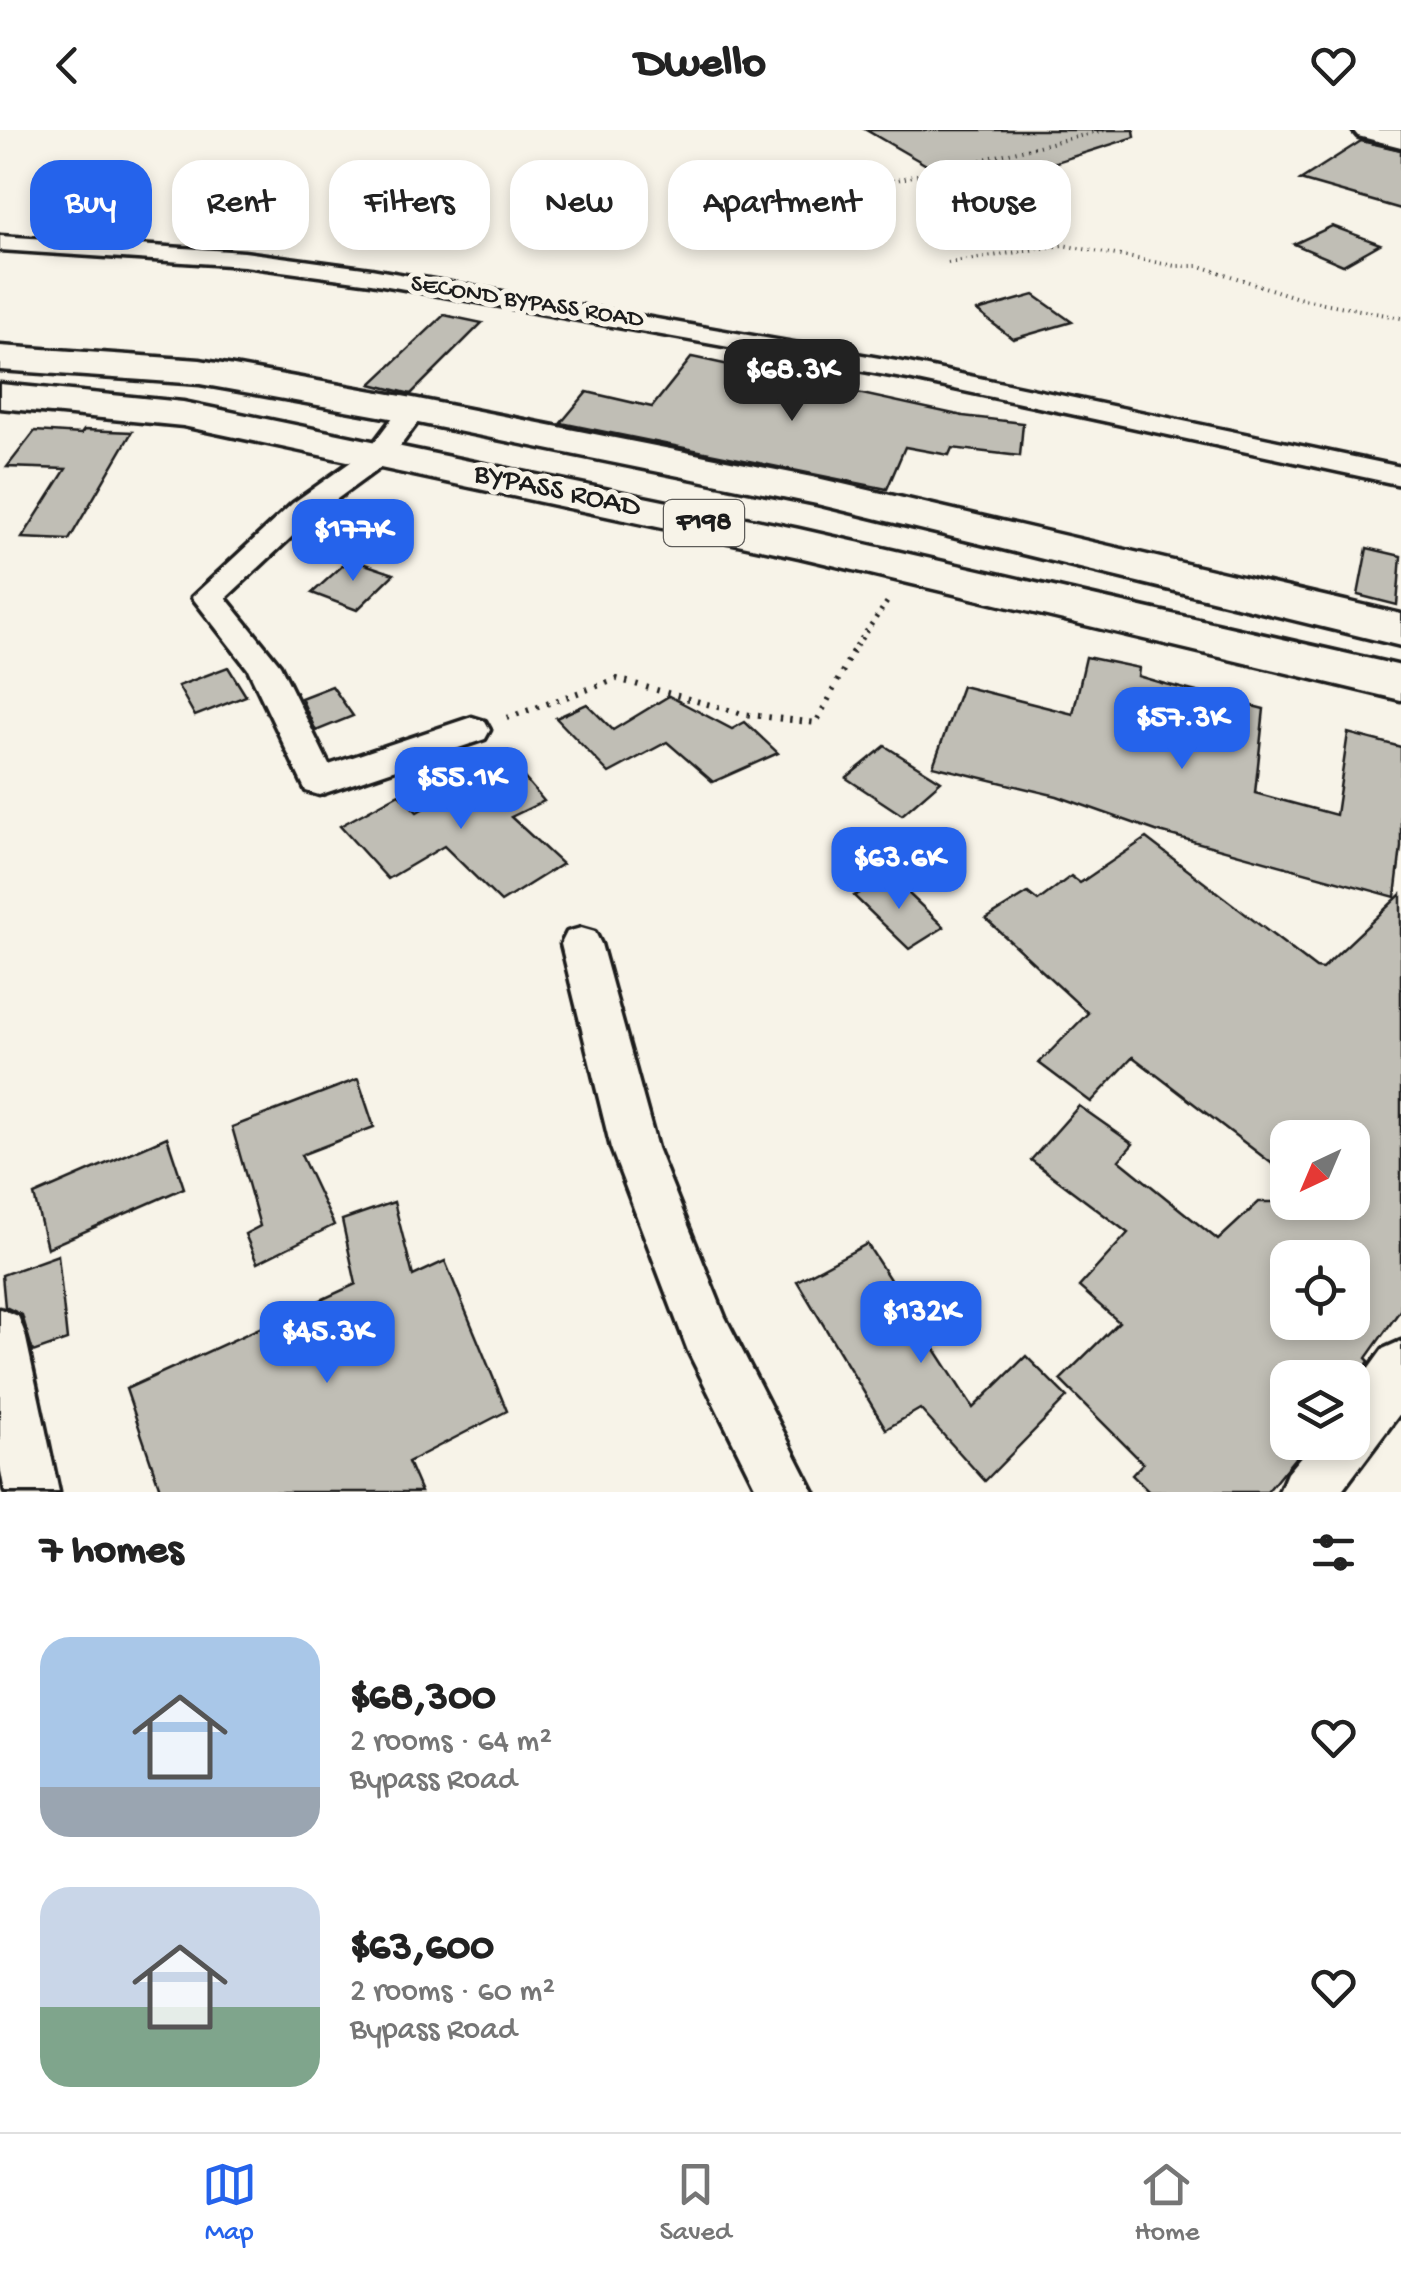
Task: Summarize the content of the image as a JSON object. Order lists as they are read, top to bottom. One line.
{"streets":{"main road":["BYPASS ROAD","F198"],"street":["SECOND BYPASS ROAD"]},"north":"bottom left","page":{"header":"Dwello","chip":["Buy","Rent","Filters","New","Apartment","House"],"price":["$68.3K","$177K","$57.3K","$55.1K","$63.6K","$132K","$45.3K"],"heading":"7 homes","list":[{"name":"$68,300","note":"2 rooms · 64 m² · Bypass Road"},{"name":"$63,600","note":"2 rooms · 60 m² · Bypass Road"}],"tabs":["Map","Saved","Home"]}}
